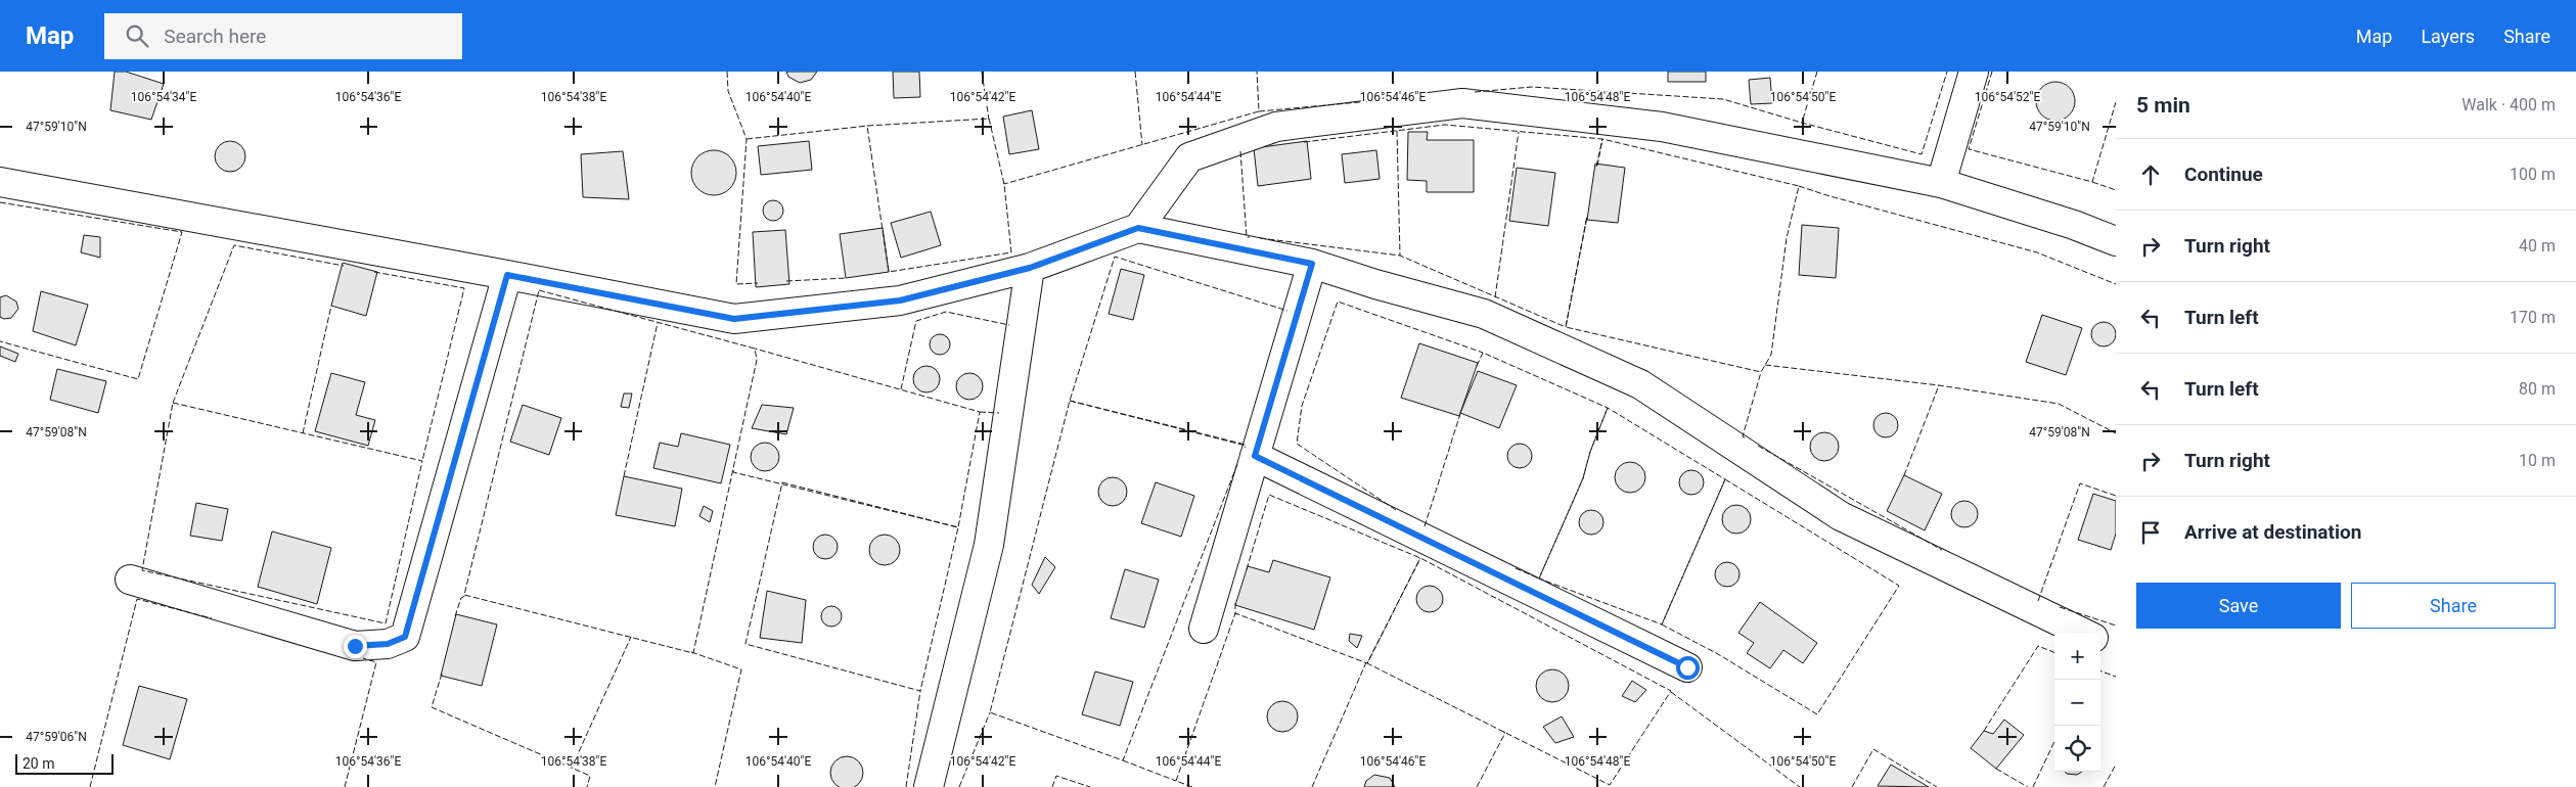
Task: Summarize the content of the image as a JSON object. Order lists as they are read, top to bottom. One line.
{"scale_bar":"20 m","page":{"header":"Map","search":"Search here","nav":["Map","Layers","Share"],"heading":["5 min","Walk · 400 m"],"list":[["Continue","100 m"],["Turn right","40 m"],["Turn left","170 m"],["Turn left","80 m"],["Turn right","10 m"],"Arrive at destination"],"buttons":["Save","Share"],"map_buttons":["+","−"],"scale":"20 m"},"coordinates":["106°54'34\"E","106°54'36\"E","106°54'38\"E","106°54'40\"E","106°54'42\"E","106°54'44\"E","106°54'46\"E","106°54'48\"E","106°54'50\"E","106°54'52\"E","47°59'10\"N","47°59'08\"N","47°59'06\"N"]}
